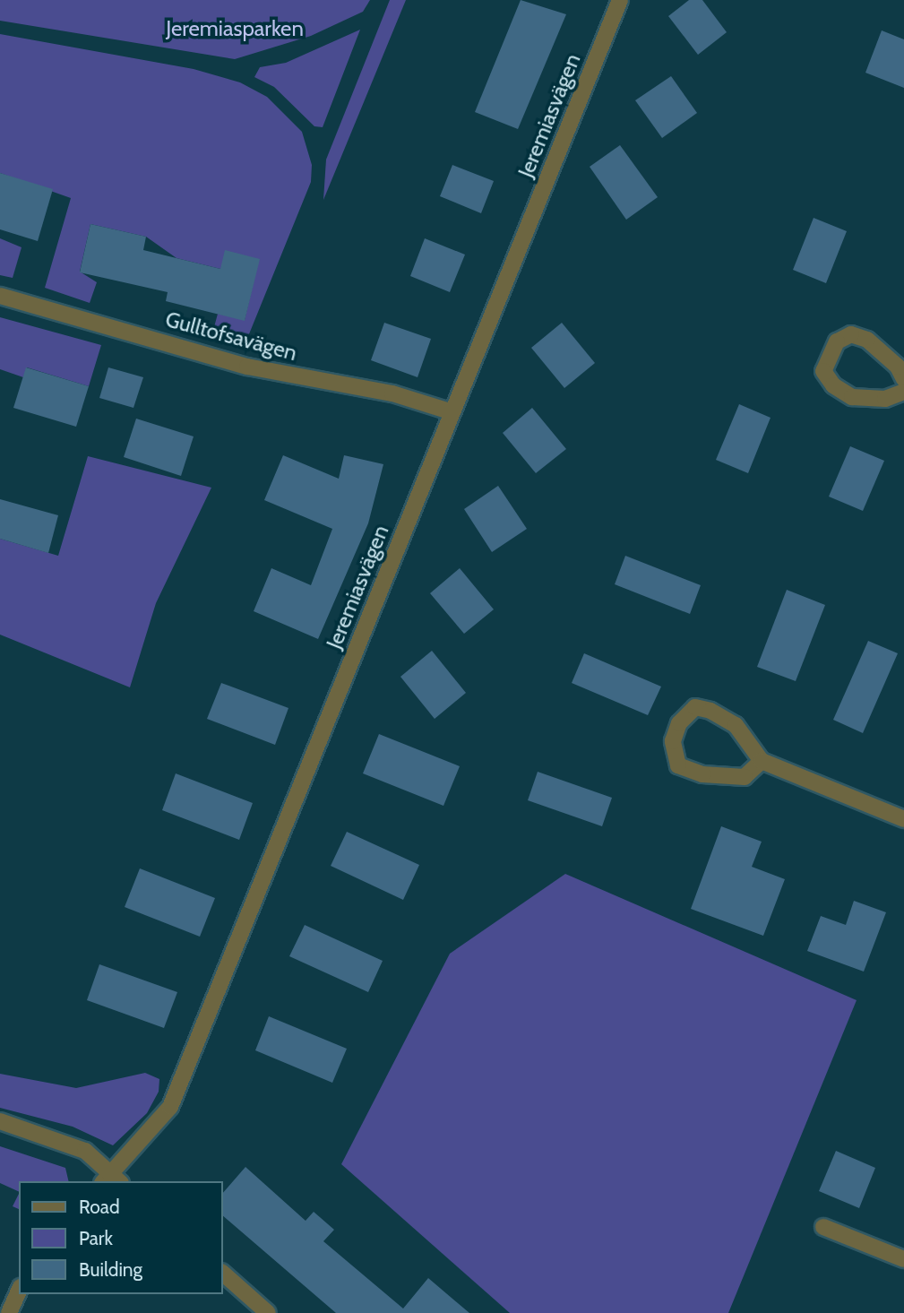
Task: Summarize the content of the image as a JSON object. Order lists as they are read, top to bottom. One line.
{"streets":{"street":["Jeremiasvägen","Gulltofsavägen"]},"crossings":[["Jeremiasvägen","Gulltofsavägen"]],"parks":["Jeremiasparken"],"legend":["Road","Park","Building"]}
